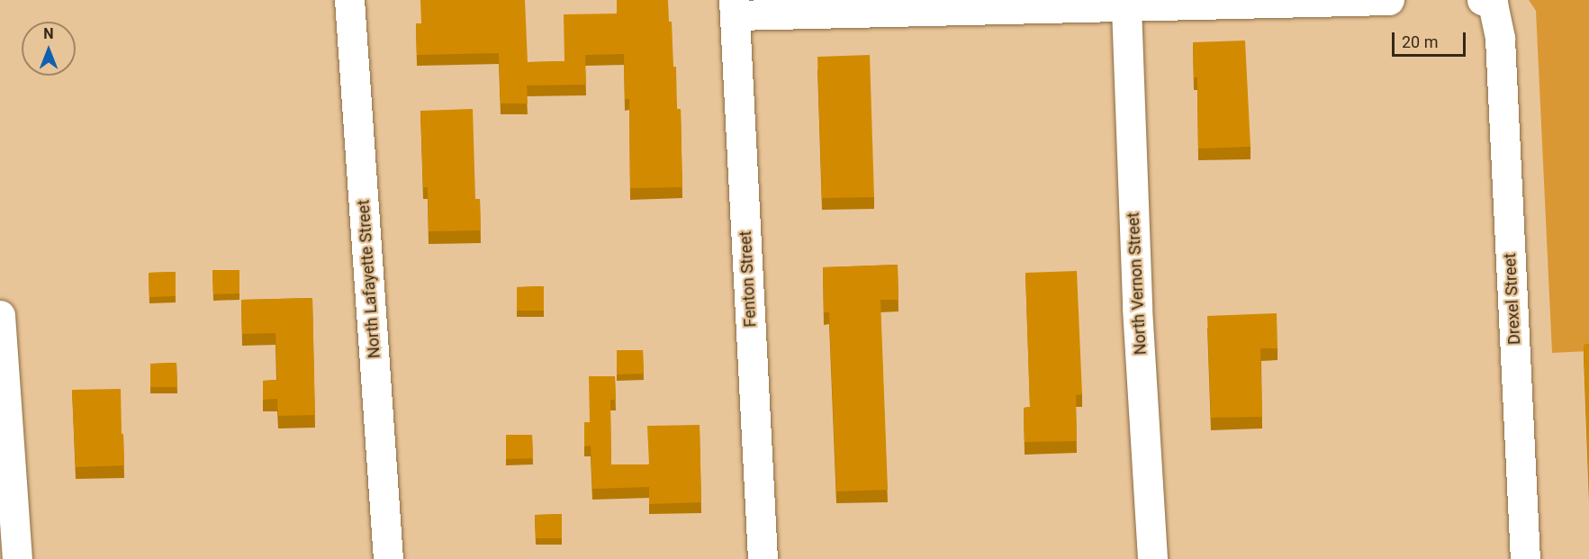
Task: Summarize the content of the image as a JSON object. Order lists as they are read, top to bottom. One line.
{"streets":{"street":["North Lafayette Street","Fenton Street","North Vernon Street","Drexel Street"]},"scale_bar":"20 m","north":"top"}
